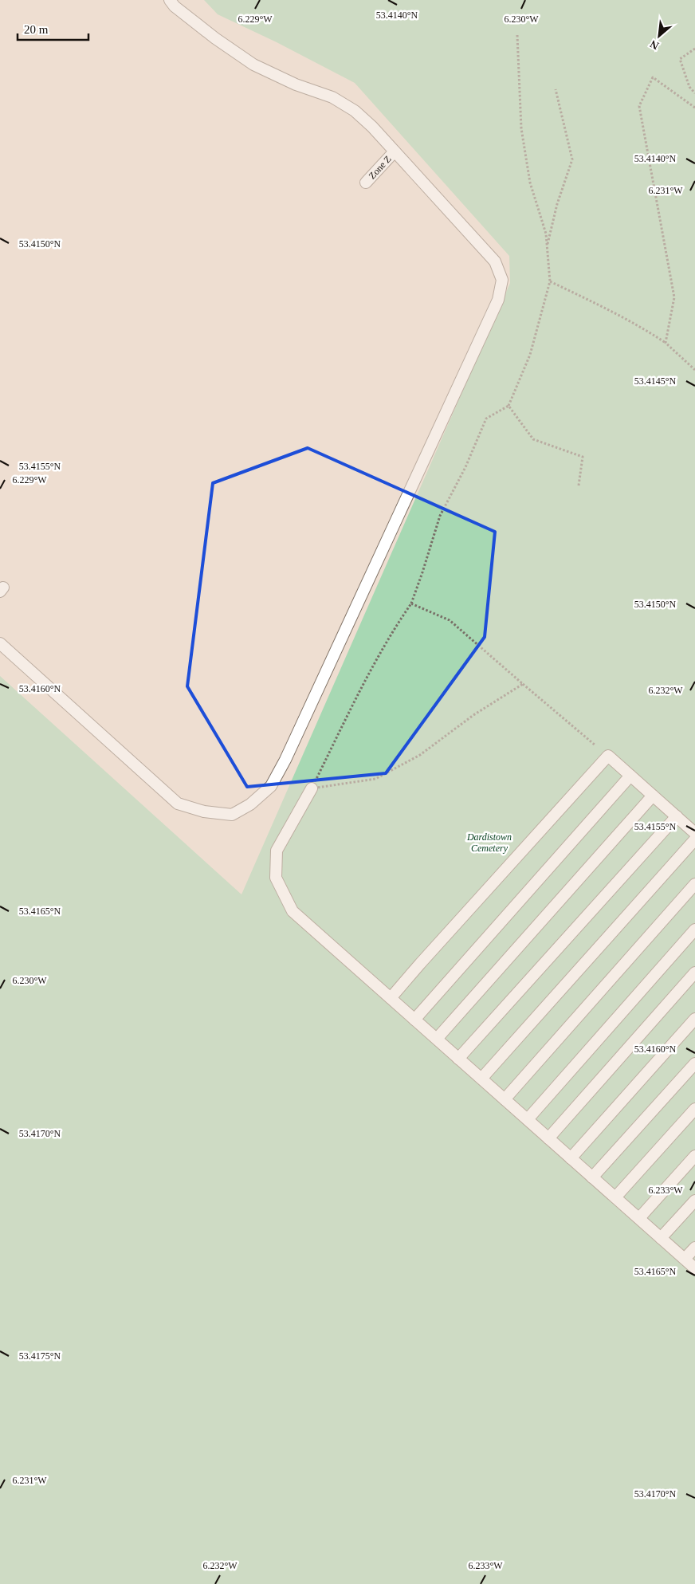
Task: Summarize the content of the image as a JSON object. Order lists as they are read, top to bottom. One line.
{"streets":{"lane":["Zone Z"]},"parks":["Dardistown Cemetery"],"scale_bar":"20 m","north":"bottom left","coordinates":["53.4140°N","6.229°W","6.230°W","6.231°W","53.4150°N","53.4145°N","53.4155°N","53.4160°N","6.232°W","53.4165°N","53.4170°N","6.233°W","53.4175°N"]}
